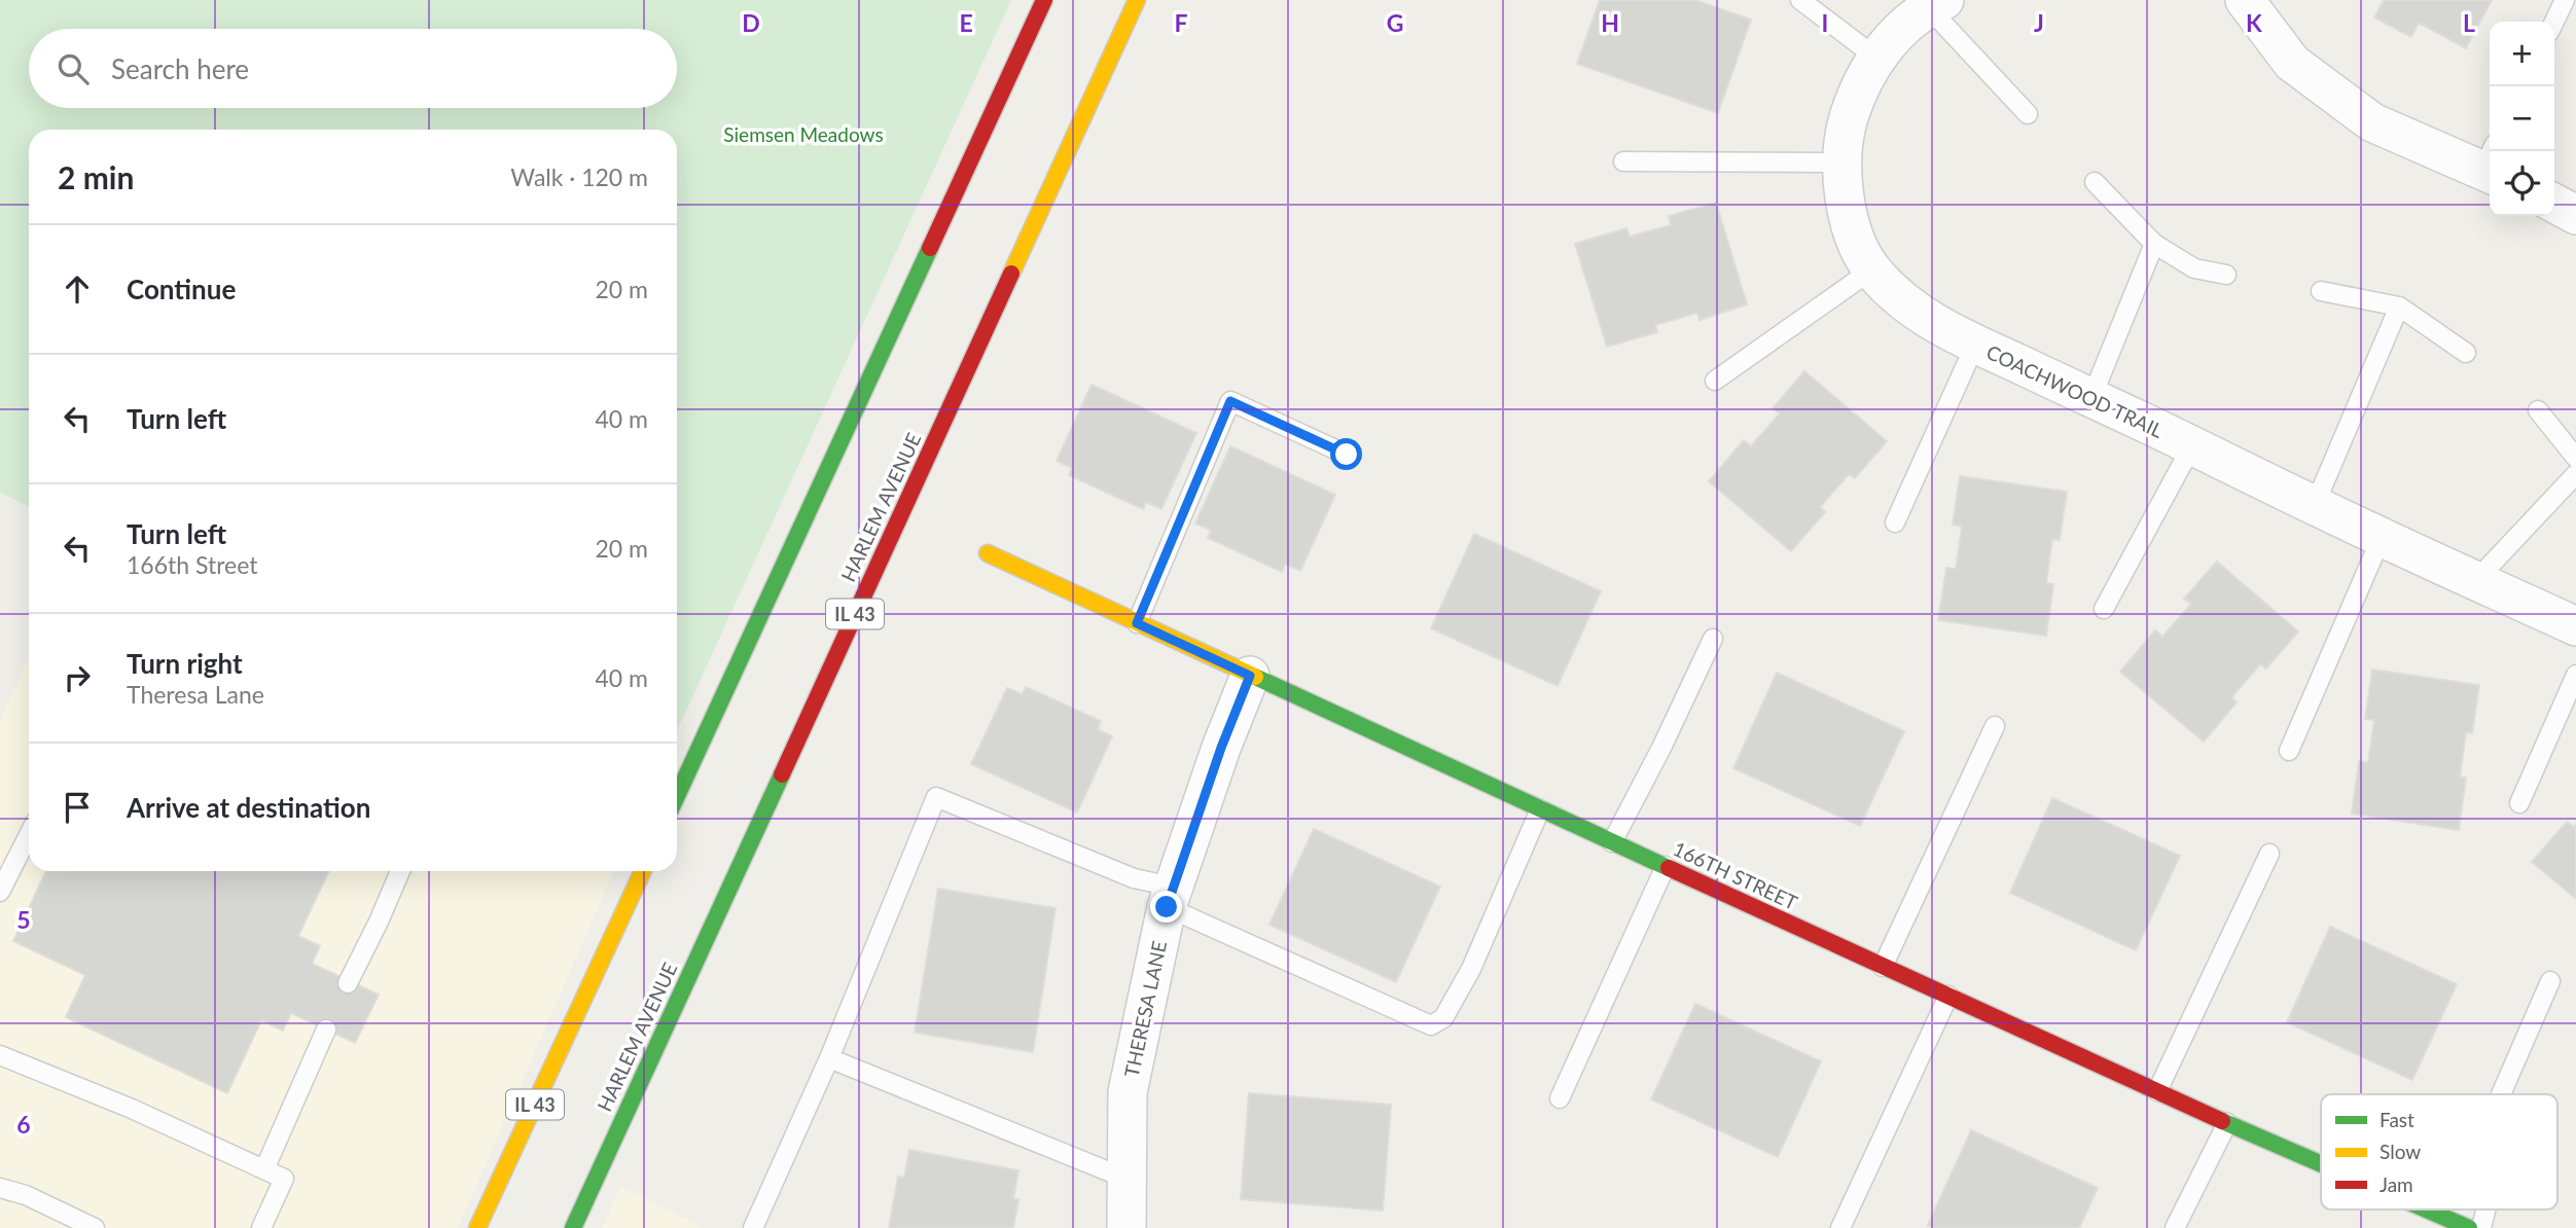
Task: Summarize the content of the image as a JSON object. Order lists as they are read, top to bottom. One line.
{"streets":{"main road":["HARLEM AVENUE","IL 43","166TH STREET"],"street":["COACHWOOD TRAIL","THERESA LANE"]},"crossings":[["166TH STREET","THERESA LANE"]],"parks":["Siemsen Meadows"],"legend":["Fast","Slow","Jam"],"page":{"map_buttons":["+","−"],"search":"Search here","heading":["2 min","Walk · 120 m"],"list":[["Continue","20 m"],["Turn left","40 m"],["Turn left","166th Street","20 m"],["Turn right","Theresa Lane","40 m"],"Arrive at destination"]},"grid":{"columns":["D","E","F","G","H","I","J","K","L"],"rows":["5","6"]}}
